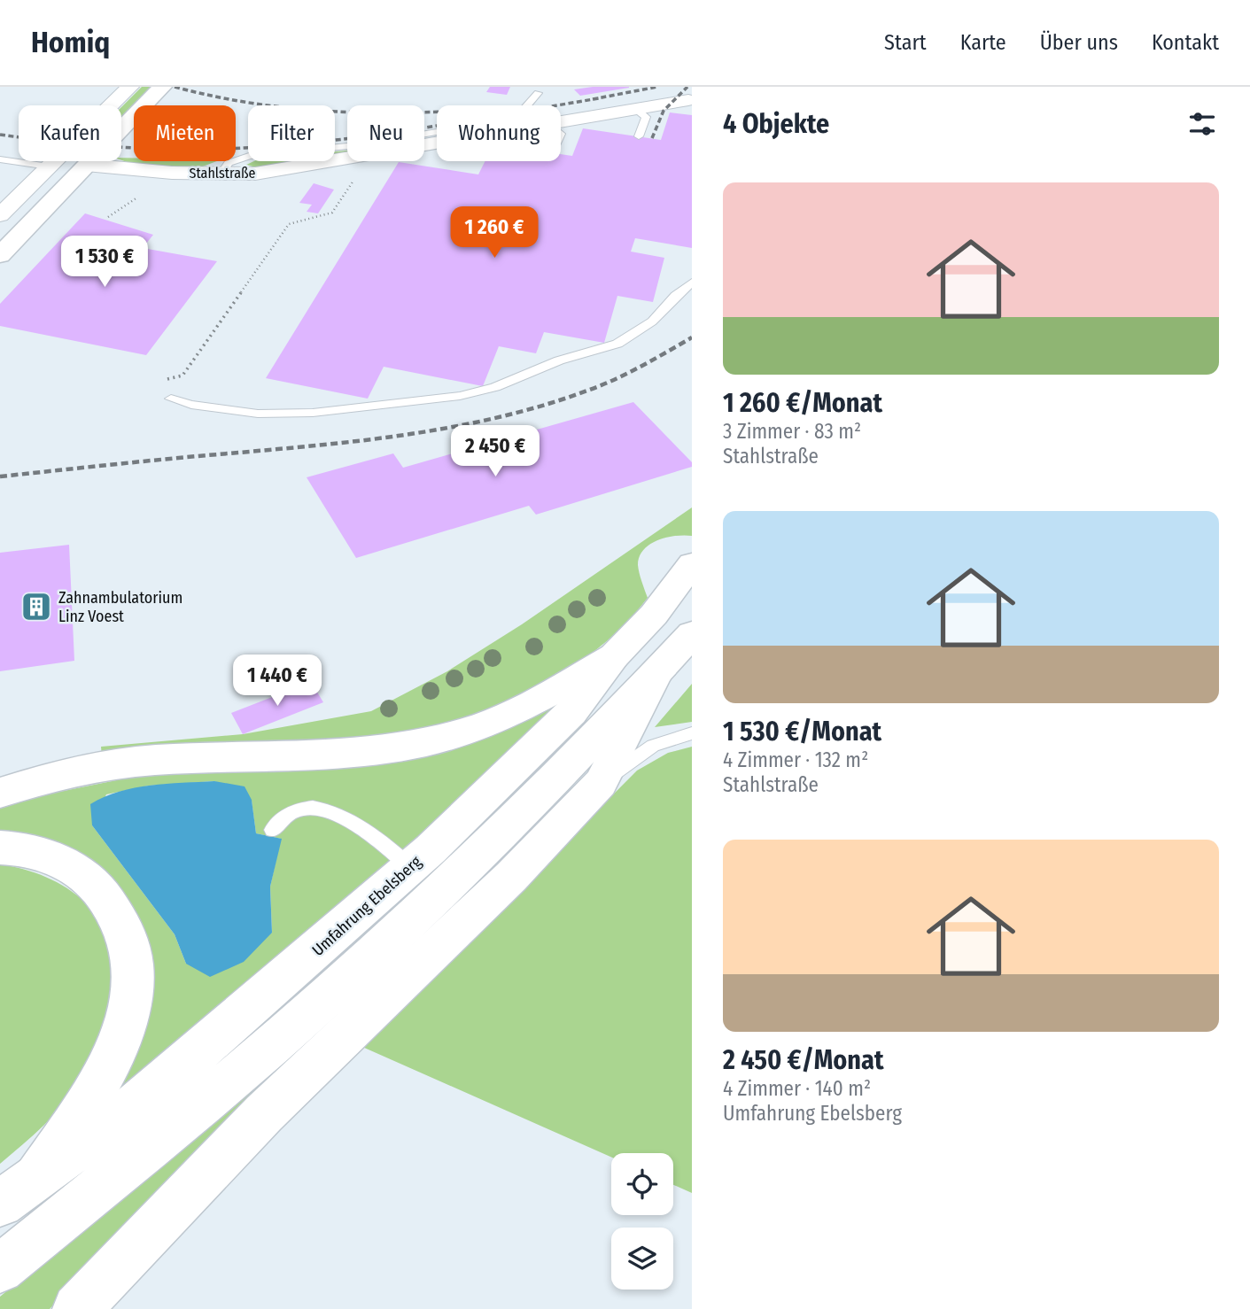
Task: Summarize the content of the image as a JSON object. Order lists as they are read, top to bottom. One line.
{"streets":{"main road":["Umfahrung Ebelsberg"],"street":["Stahlstraße"]},"places":{"building":["Zahnambulatorium Linz Voest"]},"page":{"header":"Homiq","nav":["Start","Karte","Über uns","Kontakt"],"heading":"4 Objekte","chip":["Kaufen","Mieten","Filter","Neu","Wohnung"],"list":[{"name":"1 260 €/Monat","note":"3 Zimmer · 83 m² · Stahlstraße"},{"name":"1 530 €/Monat","note":"4 Zimmer · 132 m² · Stahlstraße"},{"name":"2 450 €/Monat","note":"4 Zimmer · 140 m² · Umfahrung Ebelsberg"}],"price":["1 260 €","1 530 €","2 450 €","1 440 €"]}}
